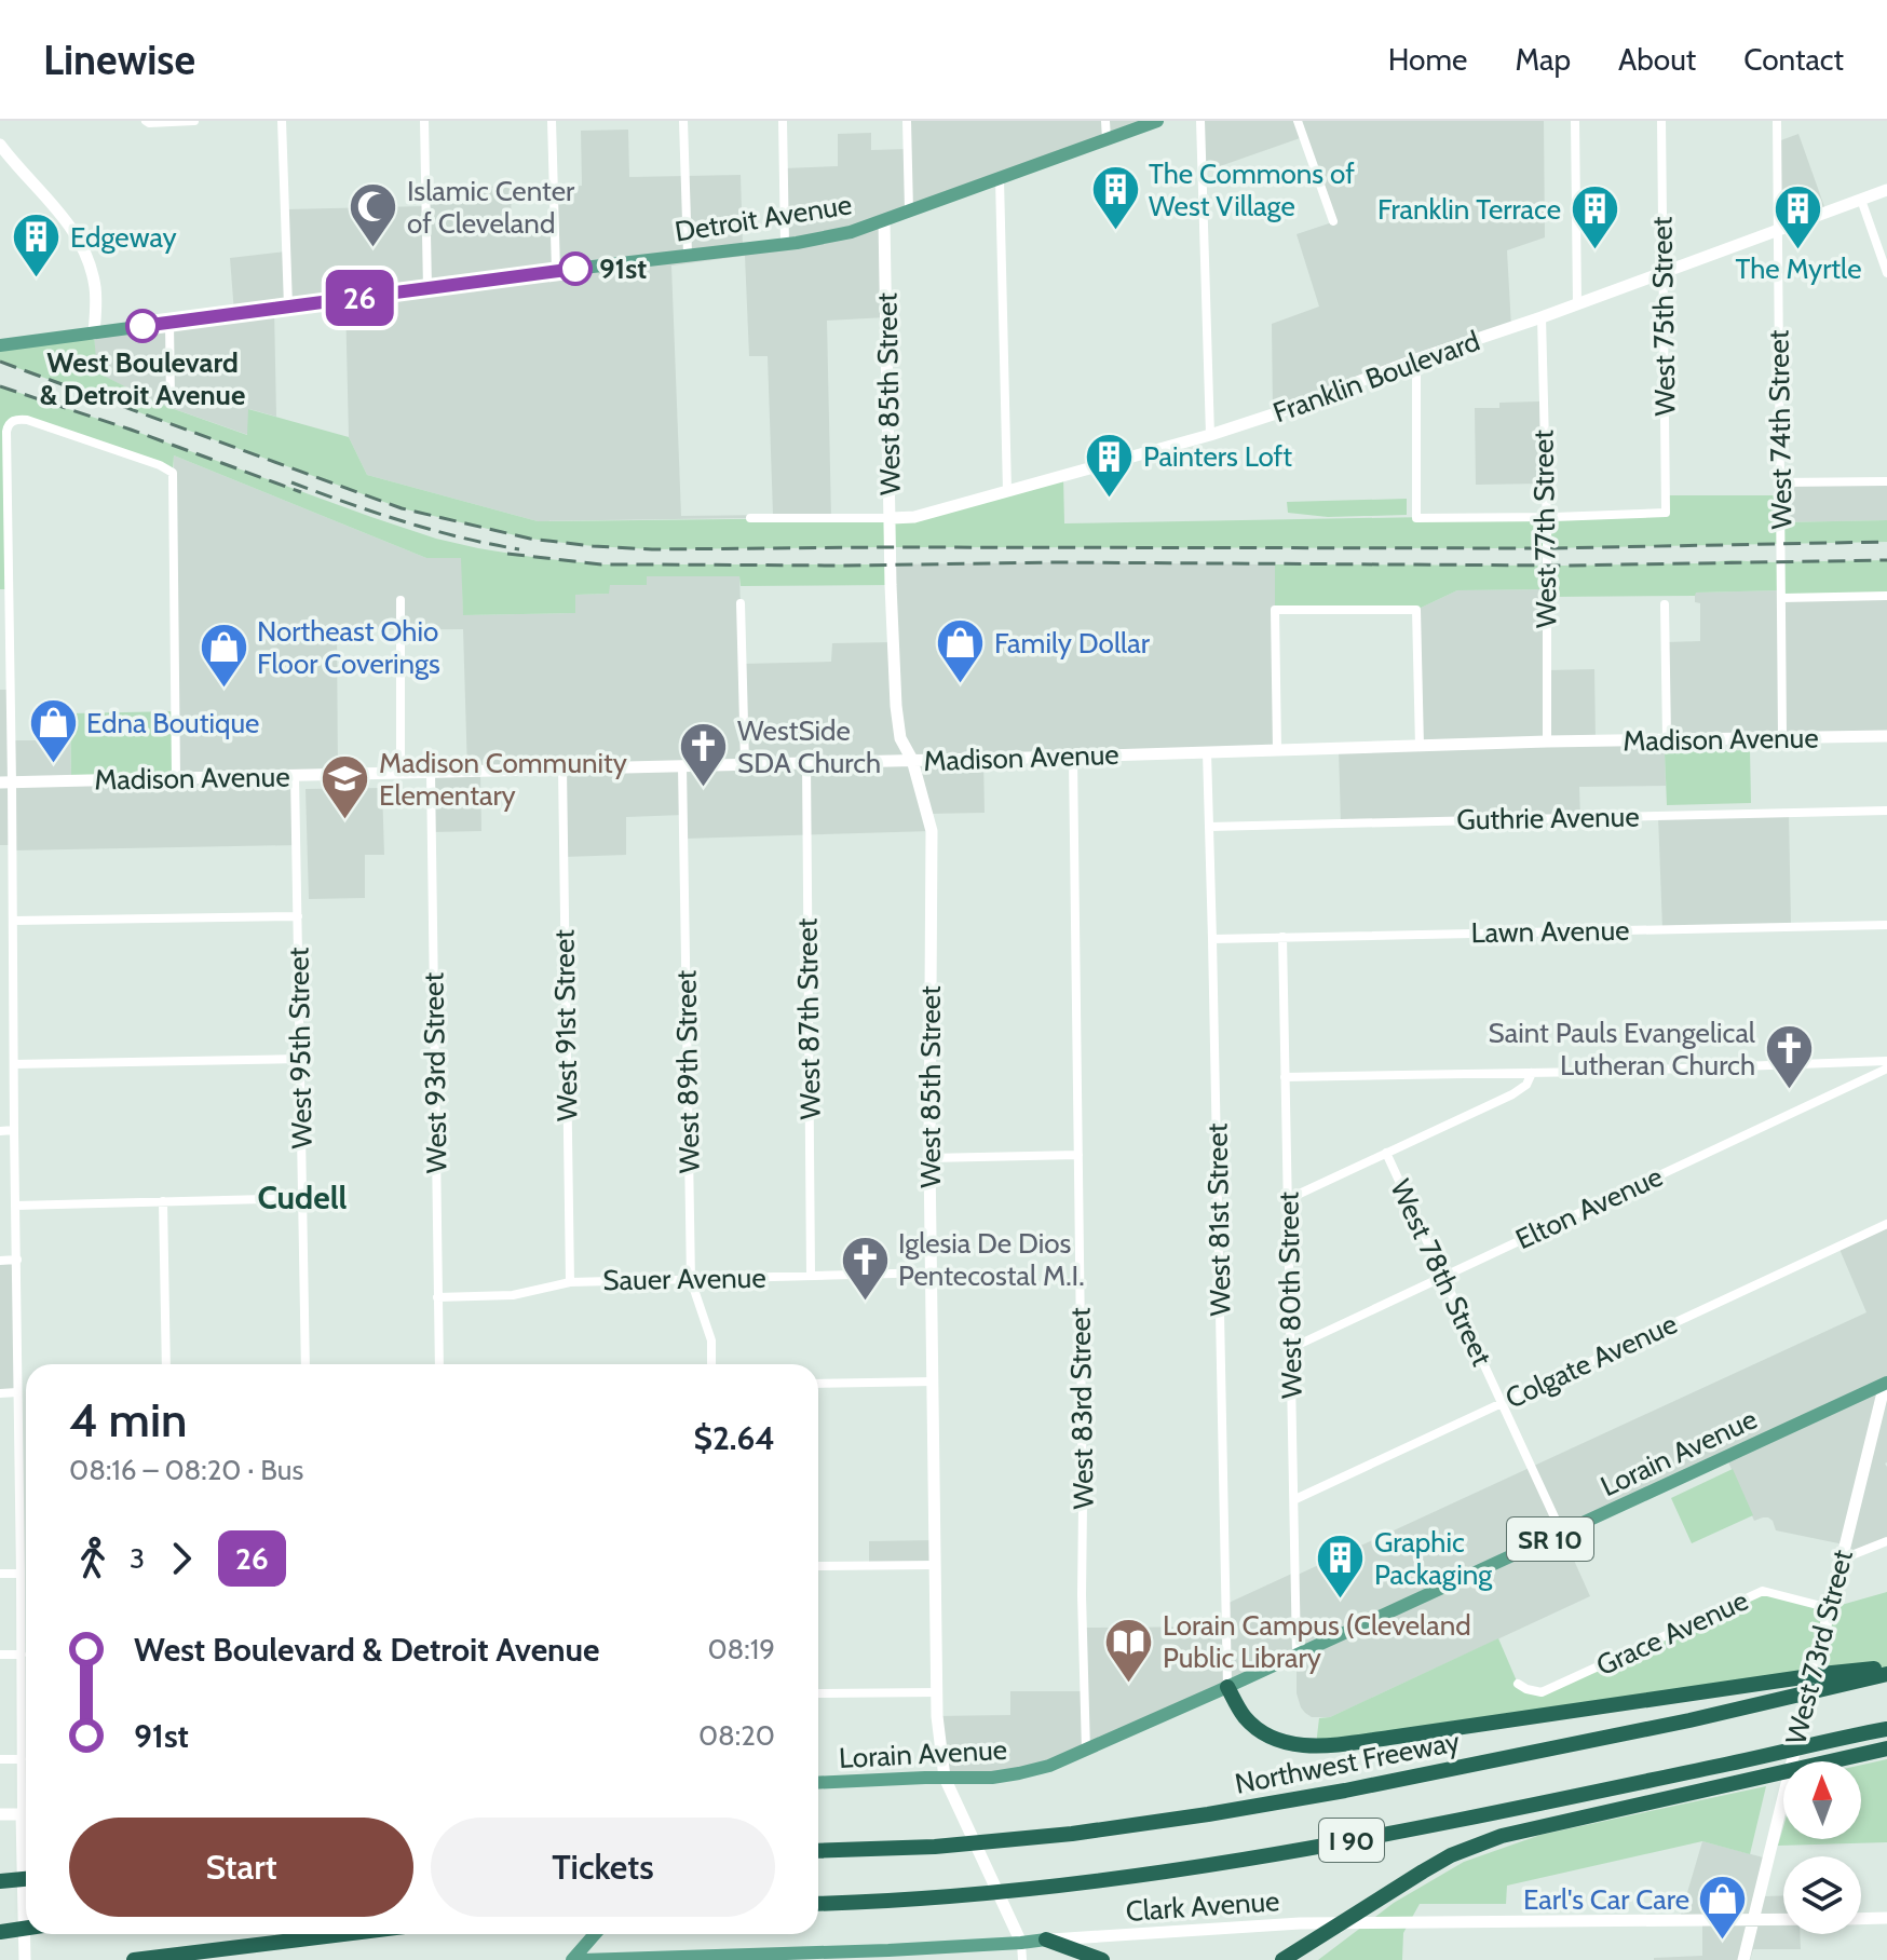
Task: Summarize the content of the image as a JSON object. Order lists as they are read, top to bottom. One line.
{"streets":{"highway":["Northwest Freeway","I 90"],"main road":["Detroit Avenue","Lorain Avenue","SR 10","Clark Avenue"],"street":["West 75th Street","Franklin Boulevard","West 85th Street","West 74th Street","West 77th Street","Madison Avenue","Guthrie Avenue","Lawn Avenue","West 87th Street","West 91st Street","West 95th Street","West 89th Street","West 93rd Street","Elton Avenue","West 81st Street","West 78th Street","Sauer Avenue","West 80th Street","Colgate Avenue","West 83rd Street","Grace Avenue","West 73rd Street"]},"crossings":[["Detroit Avenue","West 85th Street"],["West 75th Street","Franklin Boulevard"],["West 75th Street","West 77th Street"],["Franklin Boulevard","West 85th Street"],["Franklin Boulevard","West 74th Street"],["Franklin Boulevard","West 77th Street"],["West 85th Street","Madison Avenue"],["West 85th Street","Sauer Avenue"],["West 85th Street","Lorain Avenue"],["West 85th Street","Clark Avenue"],["West 74th Street","Madison Avenue"],["West 77th Street","Madison Avenue"],["Madison Avenue","West 87th Street"],["Madison Avenue","West 91st Street"],["Madison Avenue","West 95th Street"],["Madison Avenue","West 89th Street"],["Madison Avenue","West 93rd Street"],["Madison Avenue","West 81st Street"],["Madison Avenue","West 83rd Street"],["Guthrie Avenue","West 81st Street"],["Lawn Avenue","West 81st Street"],["Lawn Avenue","West 80th Street"],["West 87th Street","Sauer Avenue"],["West 91st Street","Sauer Avenue"],["West 89th Street","Sauer Avenue"],["West 93rd Street","Sauer Avenue"],["Elton Avenue","West 78th Street"],["Elton Avenue","West 80th Street"],["West 81st Street","Lorain Avenue"],["West 78th Street","Colgate Avenue"],["West 78th Street","Lorain Avenue"],["West 80th Street","Colgate Avenue"],["West 80th Street","Lorain Avenue"],["West 83rd Street","Lorain Avenue"],["Lorain Avenue","West 73rd Street"],["Grace Avenue","West 73rd Street"],["West 73rd Street","Clark Avenue"]],"districts":["Cudell"],"places":{"building":["The Commons of West Village","Franklin Terrace","The Myrtle","Edgeway","Painters Loft","Graphic Packaging"],"mosque":["Islamic Center of Cleveland"],"other":["91st","West Boulevard & Detroit Avenue"],"shop":["Family Dollar","Northeast Ohio Floor Coverings","Edna Boutique","Earl's Car Care"],"church":["WestSide SDA Church","Saint Pauls Evangelical Lutheran Church","Iglesia De Dios Pentecostal M.I."],"school or university":["Madison Community Elementary"],"library":["Lorain Campus (Cleveland Public Library"]},"lines":["bus line 26"],"north":"top","page":{"header":"Linewise","nav":["Home","Map","About","Contact"],"on_map":"26","heading":["4 min","08:16 – 08:20 · Bus","$2.64"],"legs":["3","26"],"list":[{"name":"West Boulevard & Detroit Avenue","value":"08:19"},{"name":"91st","value":"08:20"}],"buttons":["Start","Tickets"]}}
